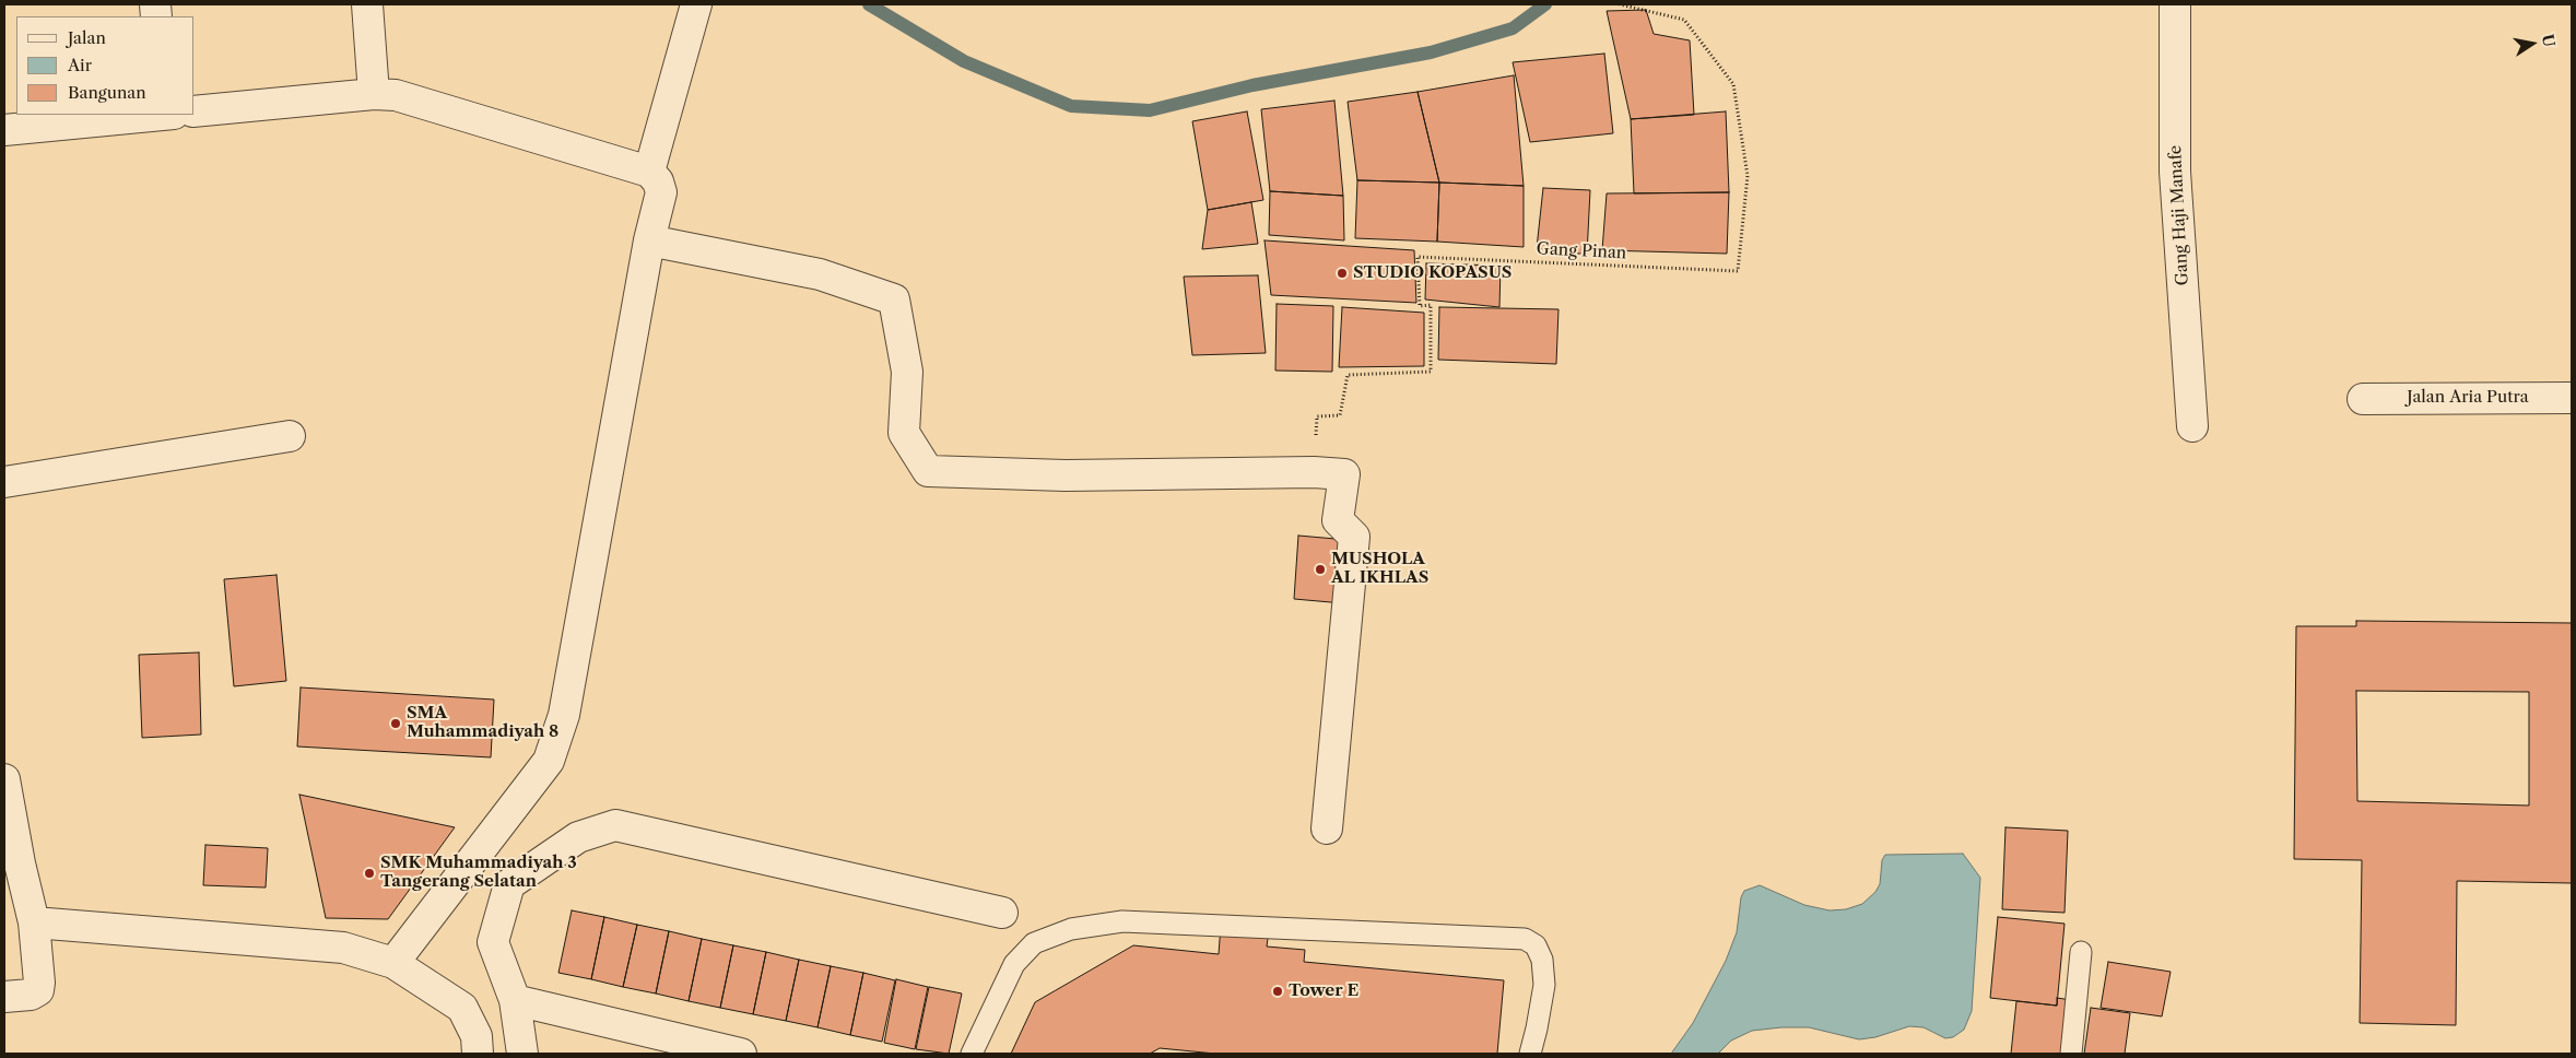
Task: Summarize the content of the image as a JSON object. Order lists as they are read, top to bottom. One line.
{"streets":{"street":["Gang Haji Manafe","Jalan Aria Putra"],"path":["Gang Pinan"]},"places":["STUDIO KOPASUS","MUSHOLA AL IKHLAS","SMA Muhammadiyah 8","SMK Muhammadiyah 3 Tangerang Selatan","Tower E"],"legend":["Jalan","Air","Bangunan"],"north":"right"}
